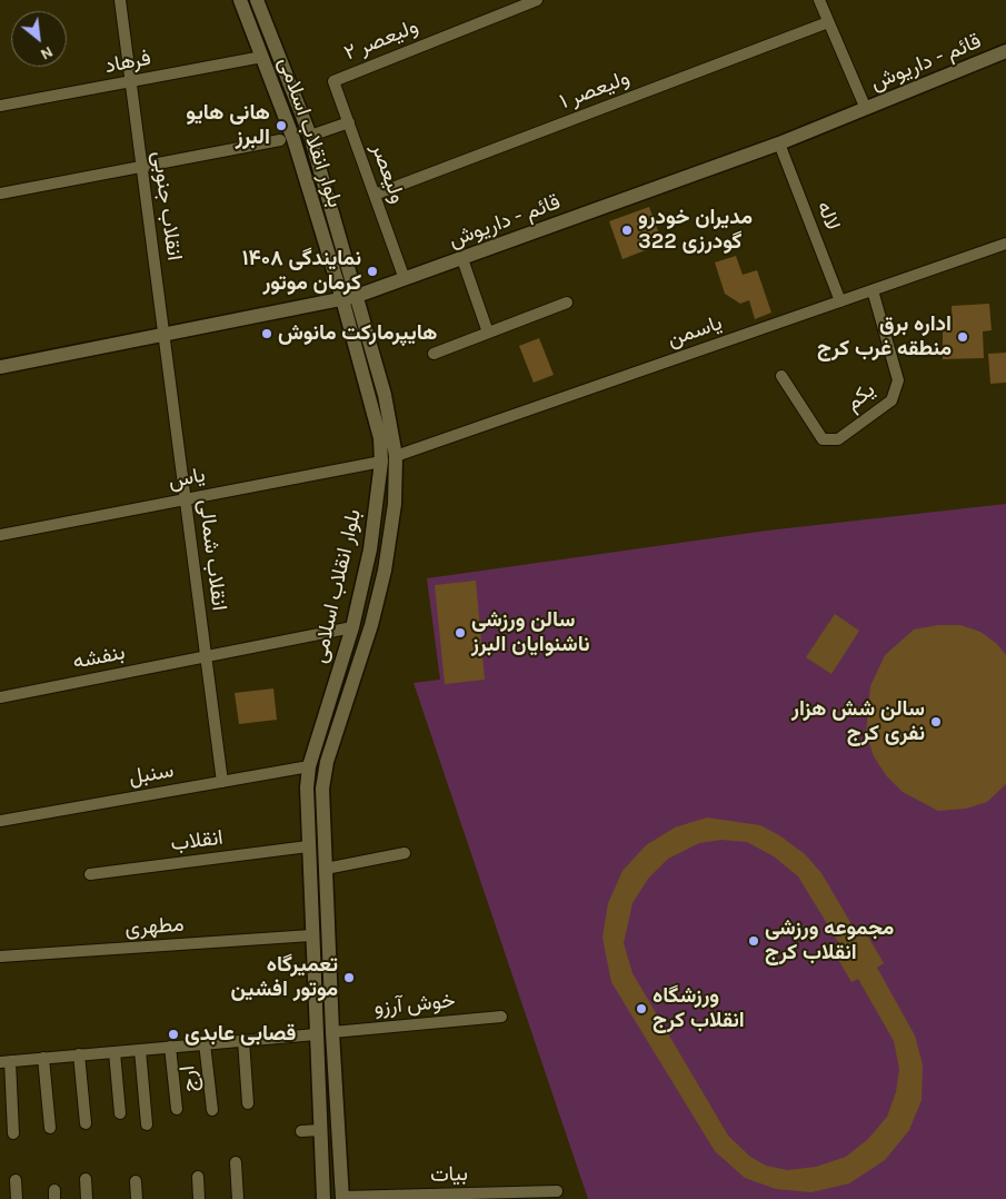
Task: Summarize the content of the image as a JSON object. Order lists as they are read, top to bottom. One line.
{"streets":{"main road":["قائم - داریوش","بلوار انقلاب اسلامی"],"street":["ولیعصر ۲","فرهاد","ولیعصر ۱","ولیعصر","انقلاب جنوبی","لاله","یاسمن","یکم","یاس","انقلاب شمالی","بنفشه","سنبل","انقلاب","مطهری","خوش آرزو","ارج","بیات"]},"crossings":[["ولیعصر ۲","ولیعصر"],["فرهاد","بلوار انقلاب اسلامی"],["فرهاد","انقلاب جنوبی"],["قائم - داریوش","بلوار انقلاب اسلامی"],["قائم - داریوش","ولیعصر"],["قائم - داریوش","انقلاب جنوبی"],["قائم - داریوش","لاله"],["قائم - داریوش","انقلاب شمالی"],["ولیعصر ۱","ولیعصر"],["بلوار انقلاب اسلامی","یاسمن"],["بلوار انقلاب اسلامی","یاس"],["بلوار انقلاب اسلامی","بنفشه"],["بلوار انقلاب اسلامی","سنبل"],["بلوار انقلاب اسلامی","انقلاب"],["بلوار انقلاب اسلامی","مطهری"],["بلوار انقلاب اسلامی","خوش آرزو"],["بلوار انقلاب اسلامی","بیات"],["انقلاب جنوبی","انقلاب شمالی"],["لاله","یاسمن"],["یاسمن","یکم"],["یاس","انقلاب شمالی"],["انقلاب شمالی","بنفشه"],["انقلاب شمالی","سنبل"]],"places":["هانی هایو البرز","مدیران خودرو گودرزی 322","نمایندگی ۱۴۰۸ کرمان موتور","هایپرمارکت مانوش","اداره برق منطقه غرب کرج","سالن ورزشی ناشنوایان البرز","سالن شش هزار نفری کرج","مجموعه ورزشی انقلاب کرج","تعمیرگاه موتور افشین","ورزشگاه انقلاب کرج","قصابی عابدی"],"north":"bottom right"}
